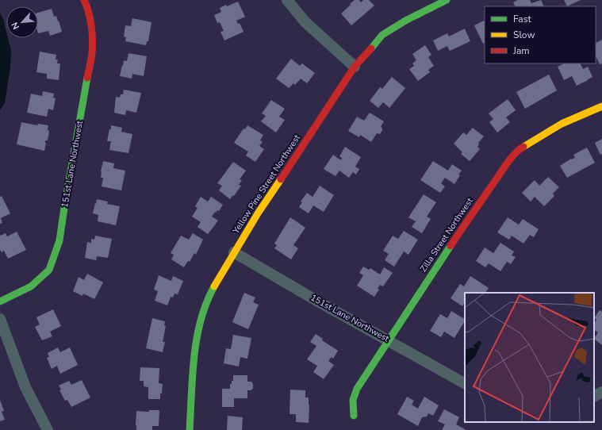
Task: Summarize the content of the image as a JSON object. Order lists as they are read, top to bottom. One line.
{"streets":{"street":["151st Lane Northwest","Yellow Pine Street Northwest","Zilla Street Northwest"]},"crossings":[["151st Lane Northwest","Yellow Pine Street Northwest"],["151st Lane Northwest","Zilla Street Northwest"]],"legend":["Fast","Slow","Jam"],"north":"bottom left"}
